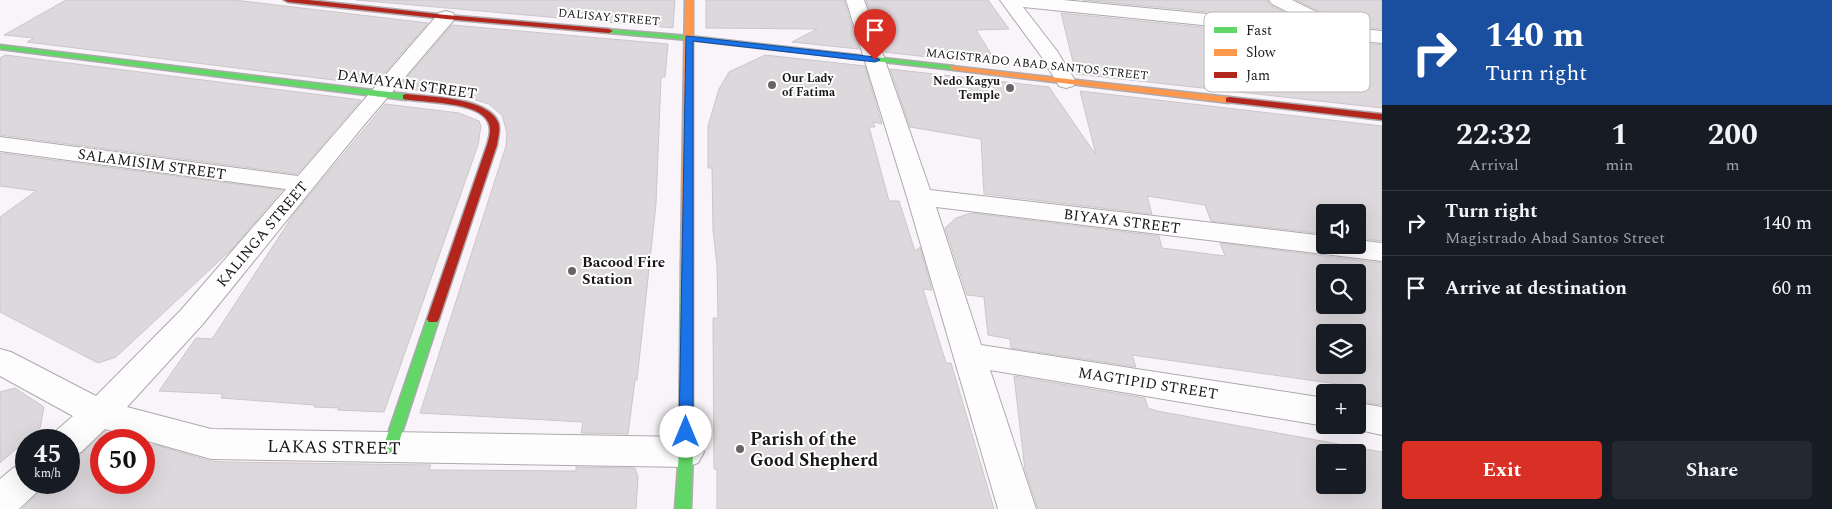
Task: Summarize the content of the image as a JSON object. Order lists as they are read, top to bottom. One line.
{"streets":{"street":["DALISAY STREET","MAGISTRADO ABAD SANTOS STREET","DAMAYAN STREET","SALAMISIM STREET","BIYAYA STREET","KALINGA STREET","MAGTIPID STREET","LAKAS STREET"]},"crossings":[["DALISAY STREET","MAGISTRADO ABAD SANTOS STREET"],["DALISAY STREET","KALINGA STREET"],["DAMAYAN STREET","KALINGA STREET"],["DAMAYAN STREET","LAKAS STREET"],["SALAMISIM STREET","KALINGA STREET"],["KALINGA STREET","LAKAS STREET"]],"places":["Our Lady of Fatima","Nedo Kagyu Temple","Bacood Fire Station","Parish of the Good Shepherd"],"legend":["Fast","Slow","Jam"],"page":{"turn":["140 m","Turn right"],"eta":["22:32","Arrival","1","min","200","m"],"list":[{"name":"Turn right","note":"Magistrado Abad Santos Street","value":"140 m"},{"name":"Arrive at destination","value":"60 m"}],"map_buttons":["+","−"],"speed":"45 km/h","limit":"50","buttons":["Exit","Share"]}}
